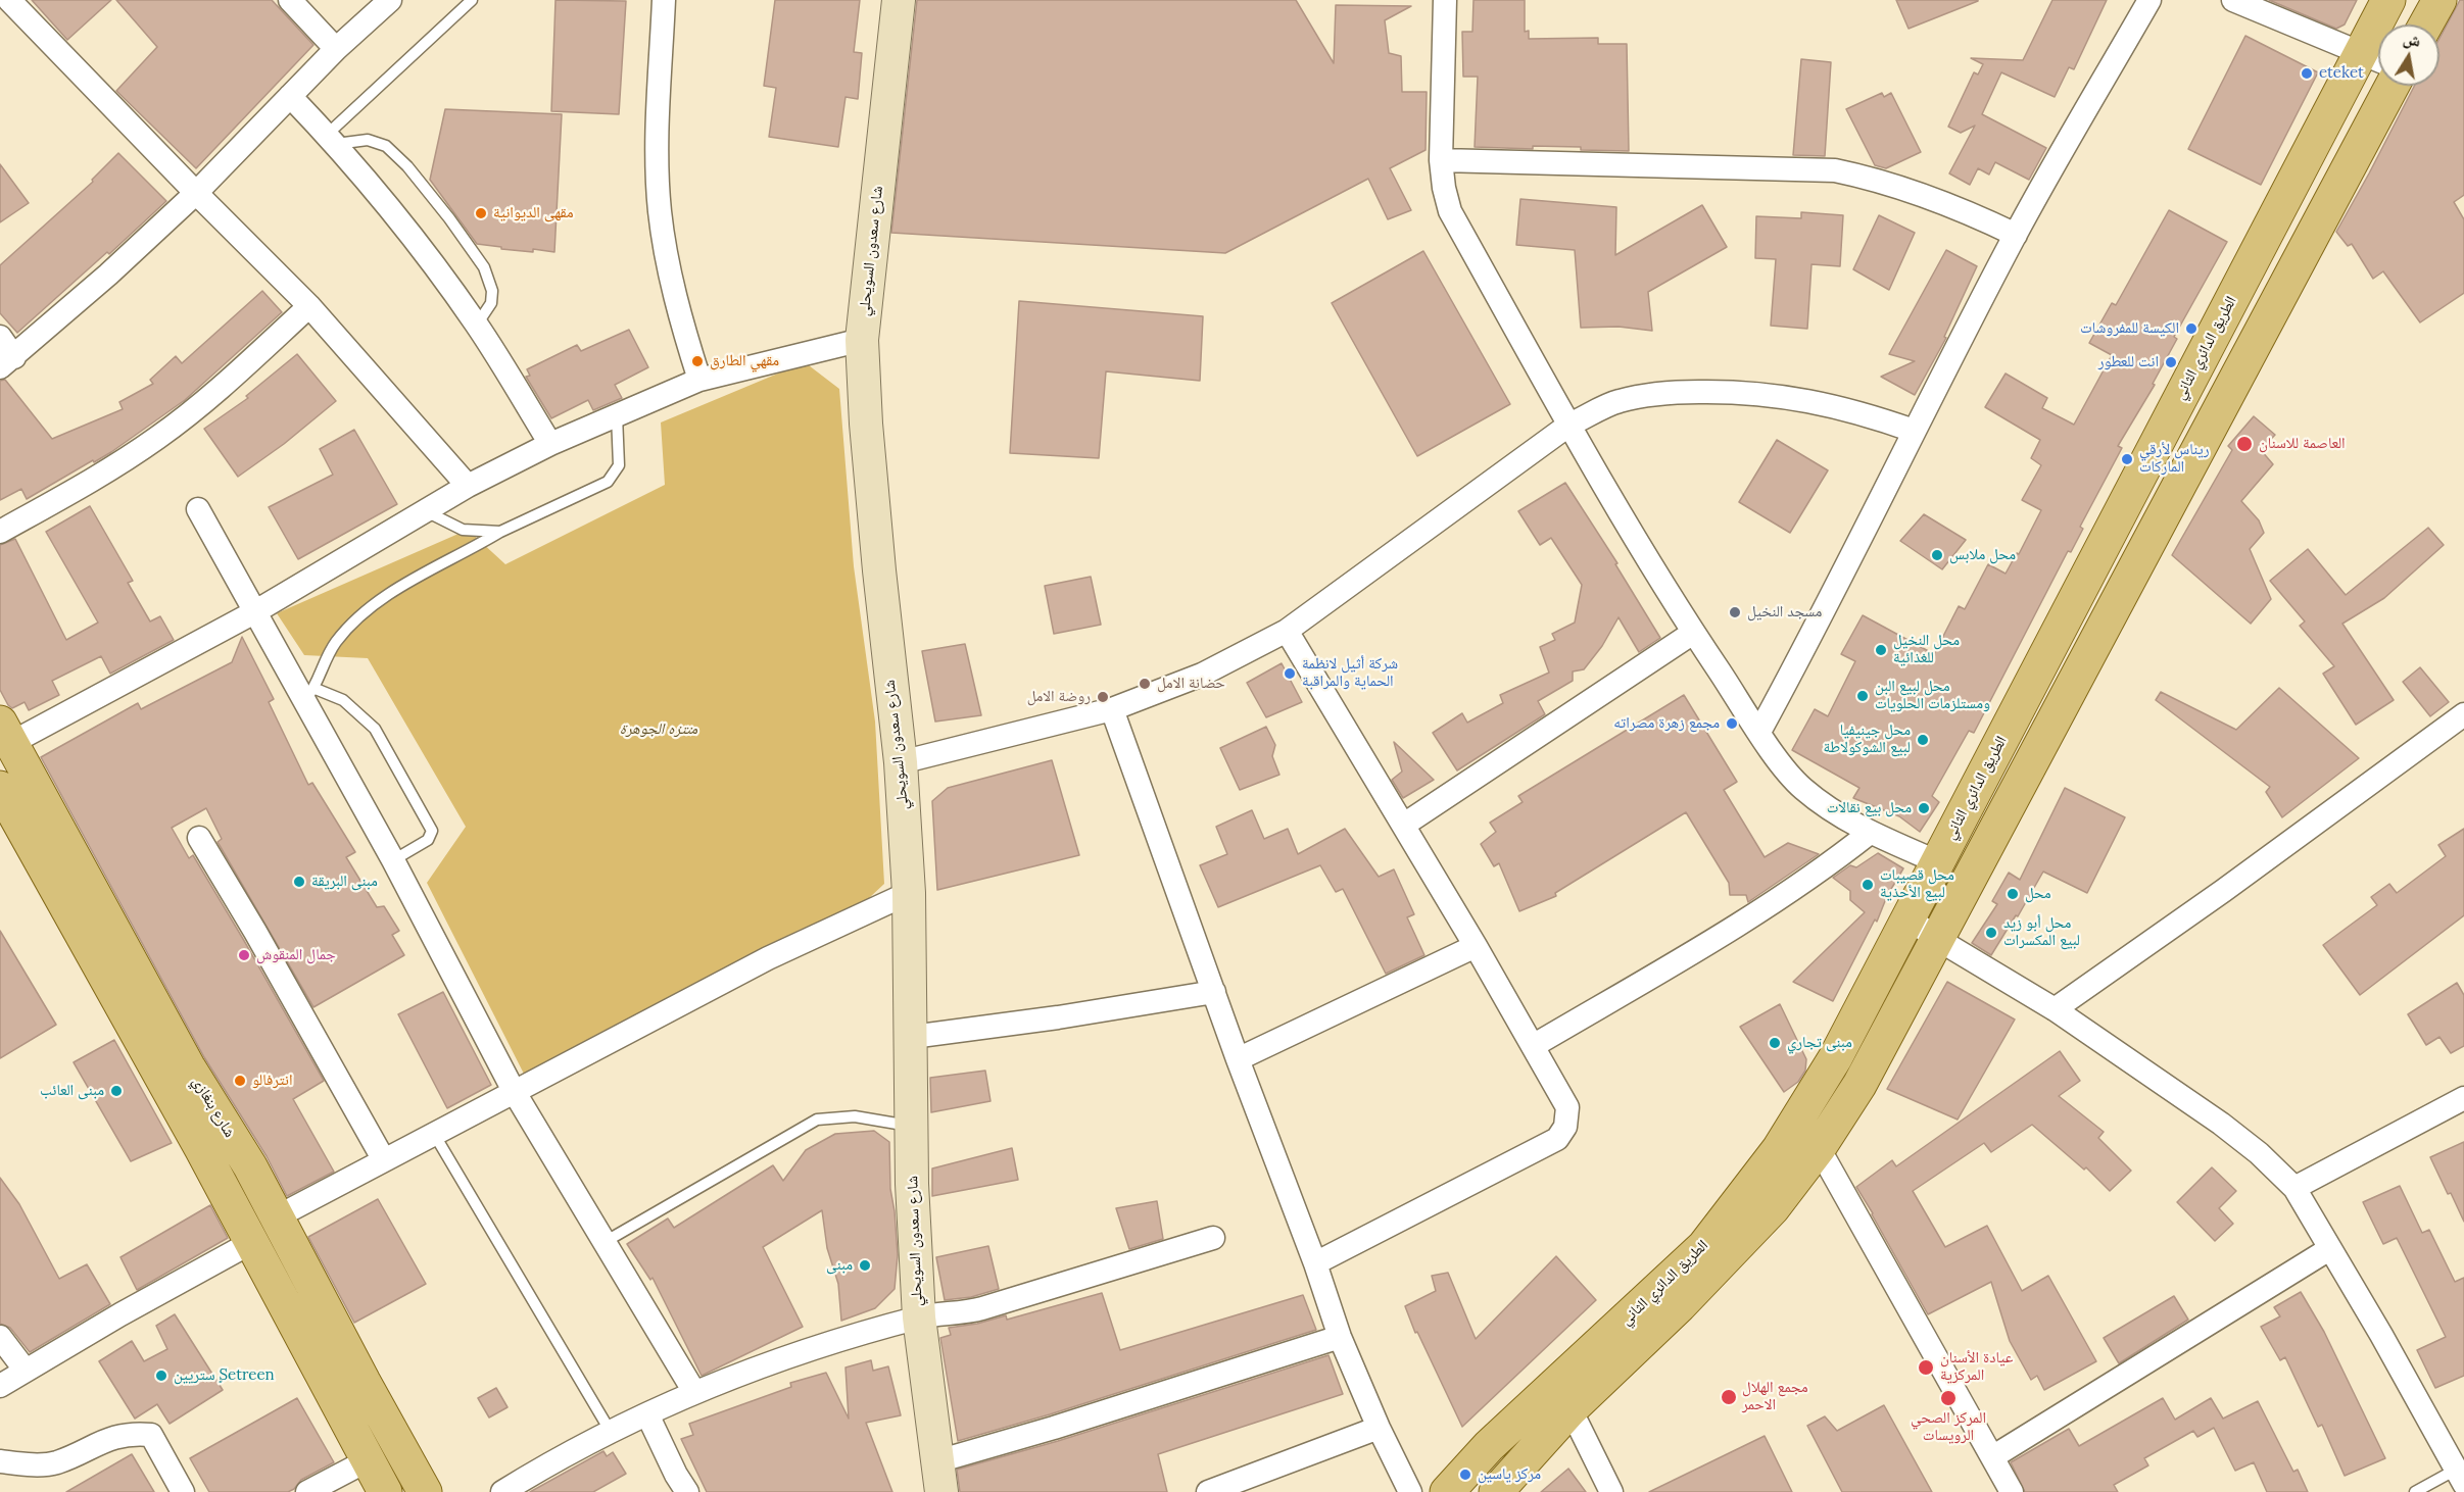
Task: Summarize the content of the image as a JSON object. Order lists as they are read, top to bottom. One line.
{"streets":{"main road":["شارع سعدون السويحلي","الطريق الدائري الثاني","شارع بنغازي"]},"parks":["منتزه الجوهرة"],"places":["eteket","مقهى الديوانية","الكيسة للمفروشات","مقهي الطارق","انت للعطور","العاصمة للاسنان","ريناس لأرقي الماركات","محل ملابس","مسجد النخيل","محل النخيل للغذائية","شركة أثيل لانظمة الحماية والمراقبة","حضانة الامل","محل لبيع البن ومستلزمات الحلويات","روضة الامل","مجمع زهرة مصراته","محل جينيفيا لبيع الشوكولاطة","محل بيع نقالات","مبنى البريقة","محل قصيبات لبيع الأحذية","محل","محل أبو زيد لبيع المكسرات","جمال المنقوش","مبنى تجاري","انترفالو","مبنى العائب","مبنى","عيادة الأسنان المركزية","ستريين ٍSetreen","مجمع الهلال الاحمر","المركز الصحي الرويسات","مركز ياسين"],"north":"top"}
